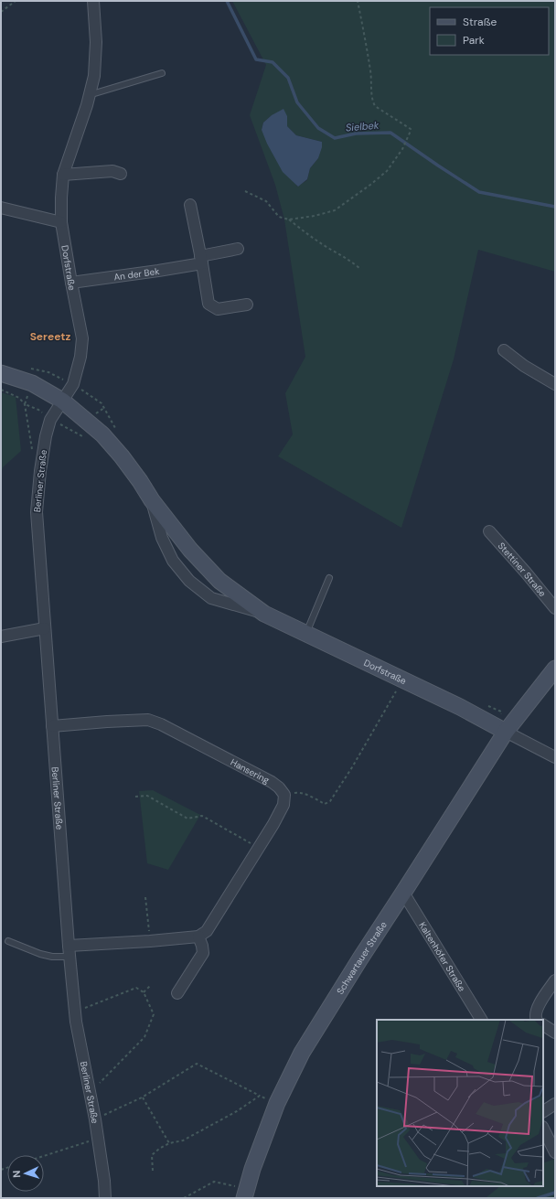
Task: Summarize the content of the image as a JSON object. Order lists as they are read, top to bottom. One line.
{"streets":{"main road":["Dorfstraße","Schwartauer Straße"],"street":["An der Bek","Berliner Straße","Stettiner Straße","Hansering","Kaltenhöfer Straße"]},"crossings":[["Dorfstraße","An der Bek"],["Dorfstraße","Berliner Straße"],["Dorfstraße","Schwartauer Straße"],["Berliner Straße","Hansering"],["Kaltenhöfer Straße","Schwartauer Straße"]],"districts":["Sereetz"],"water":["Sielbek"],"legend":["Straße","Park"],"north":"left"}
